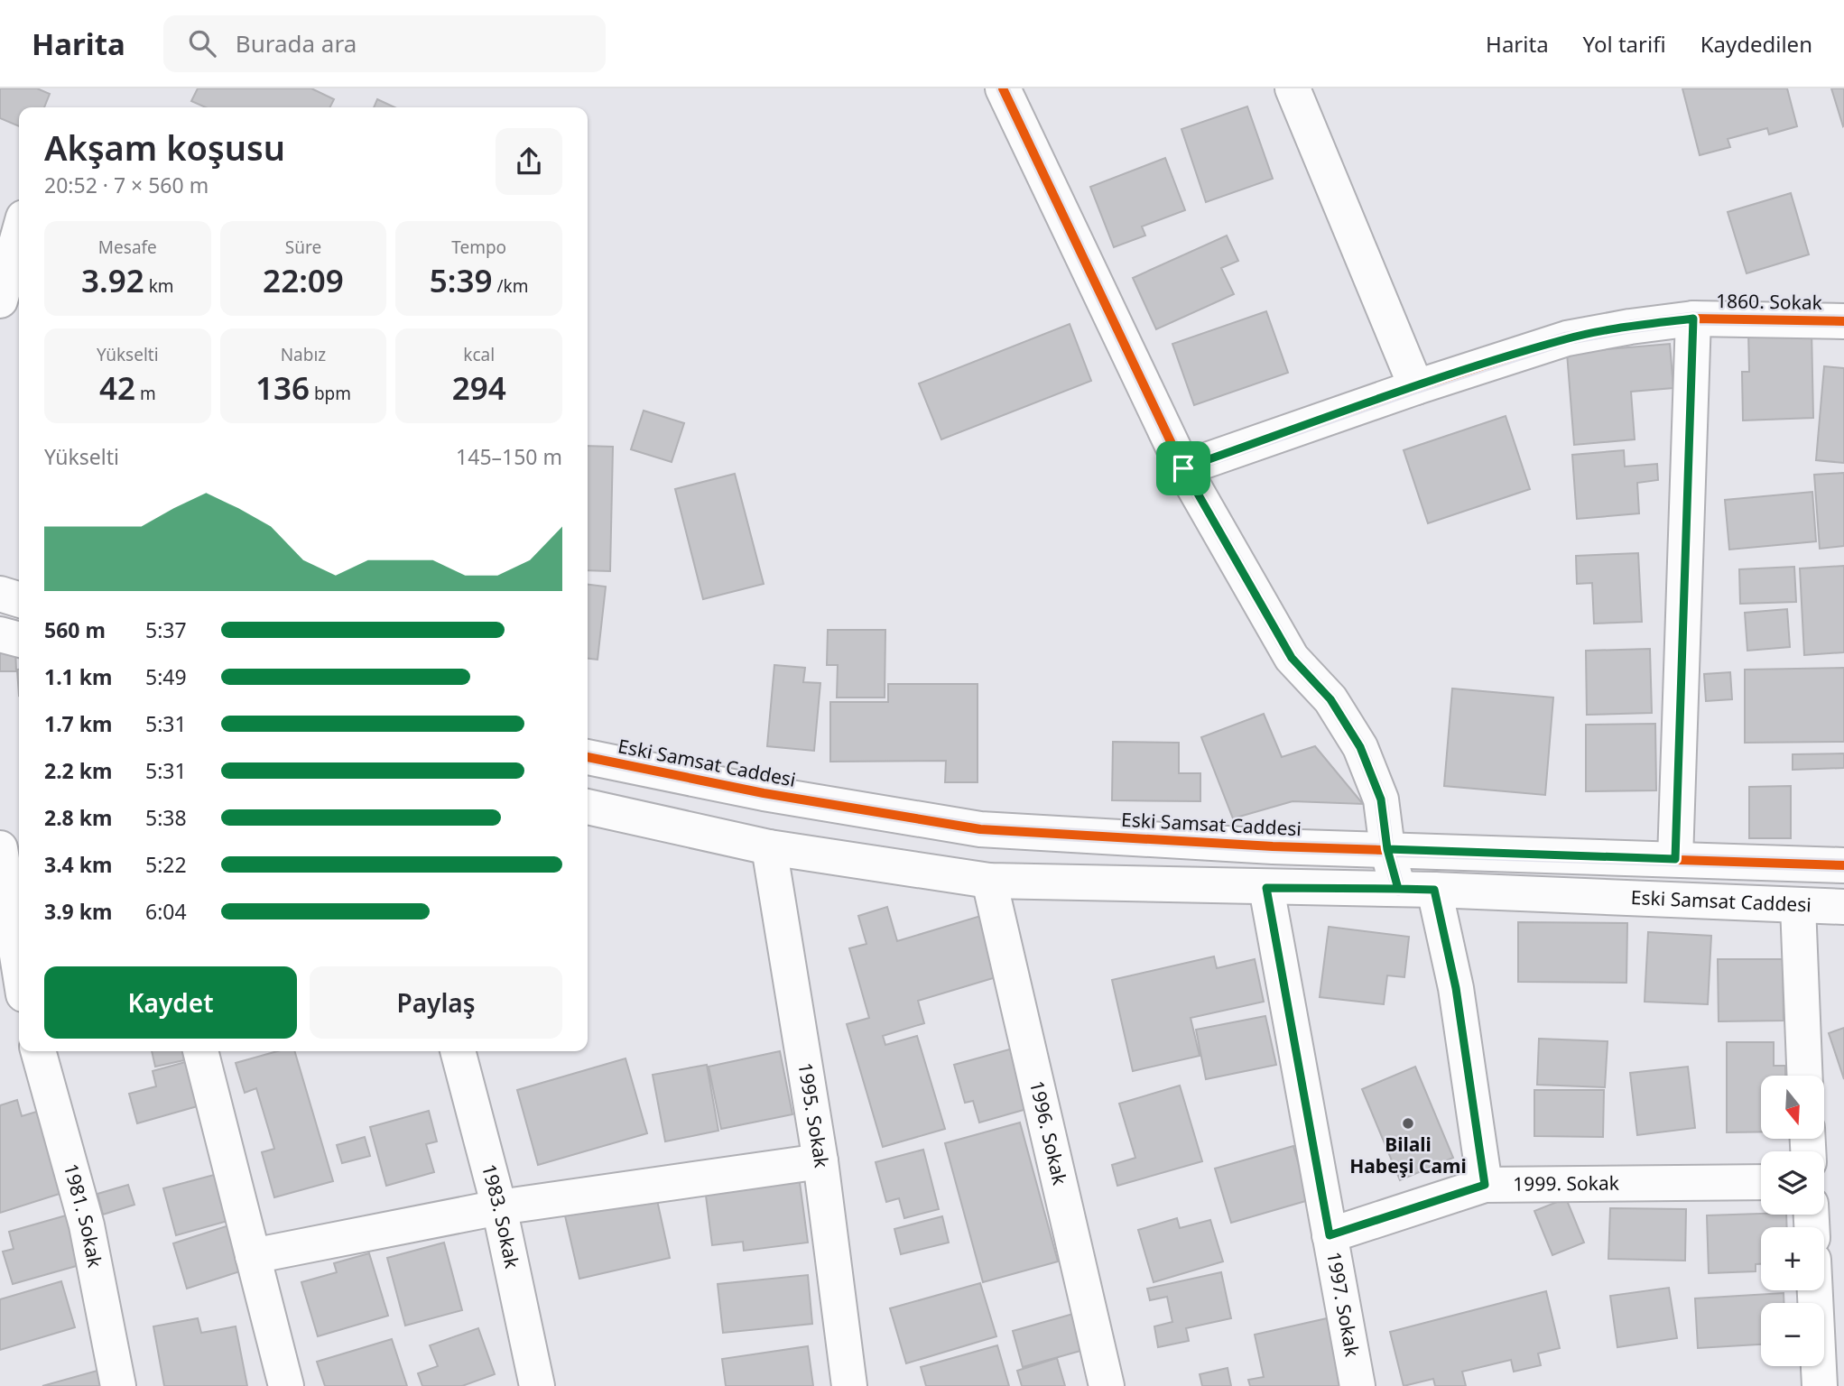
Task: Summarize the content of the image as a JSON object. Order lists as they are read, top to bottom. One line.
{"streets":{"street":["1860. Sokak","Eski Samsat Caddesi","1995. Sokak","1996. Sokak","1999. Sokak","1981. Sokak","1983. Sokak","1997. Sokak"]},"crossings":[["Eski Samsat Caddesi","1995. Sokak"],["Eski Samsat Caddesi","1996. Sokak"],["Eski Samsat Caddesi","1997. Sokak"],["1999. Sokak","1997. Sokak"]],"places":["Bilali Habeşi Cami"],"north":"bottom","page":{"header":"Harita","search":"Burada ara","nav":["Harita","Yol tarifi","Kaydedilen"],"heading":["Akşam koşusu","20:52 · 7 × 560 m"],"stats":[["Mesafe","3.92 km"],["Süre","22:09"],["Tempo","5:39 /km"],["Yükselti","42 m"],["Nabız","136 bpm"],["kcal","294"]],"chart":["Yükselti","145–150 m"],"list":[{"name":"560 m","note":"5:37"},{"name":"1.1 km","note":"5:49"},{"name":"1.7 km","note":"5:31"},{"name":"2.2 km","note":"5:31"},{"name":"2.8 km","note":"5:38"},{"name":"3.4 km","note":"5:22"},{"name":"3.9 km","note":"6:04"}],"buttons":["Kaydet","Paylaş"],"map_buttons":["+","−"]}}
